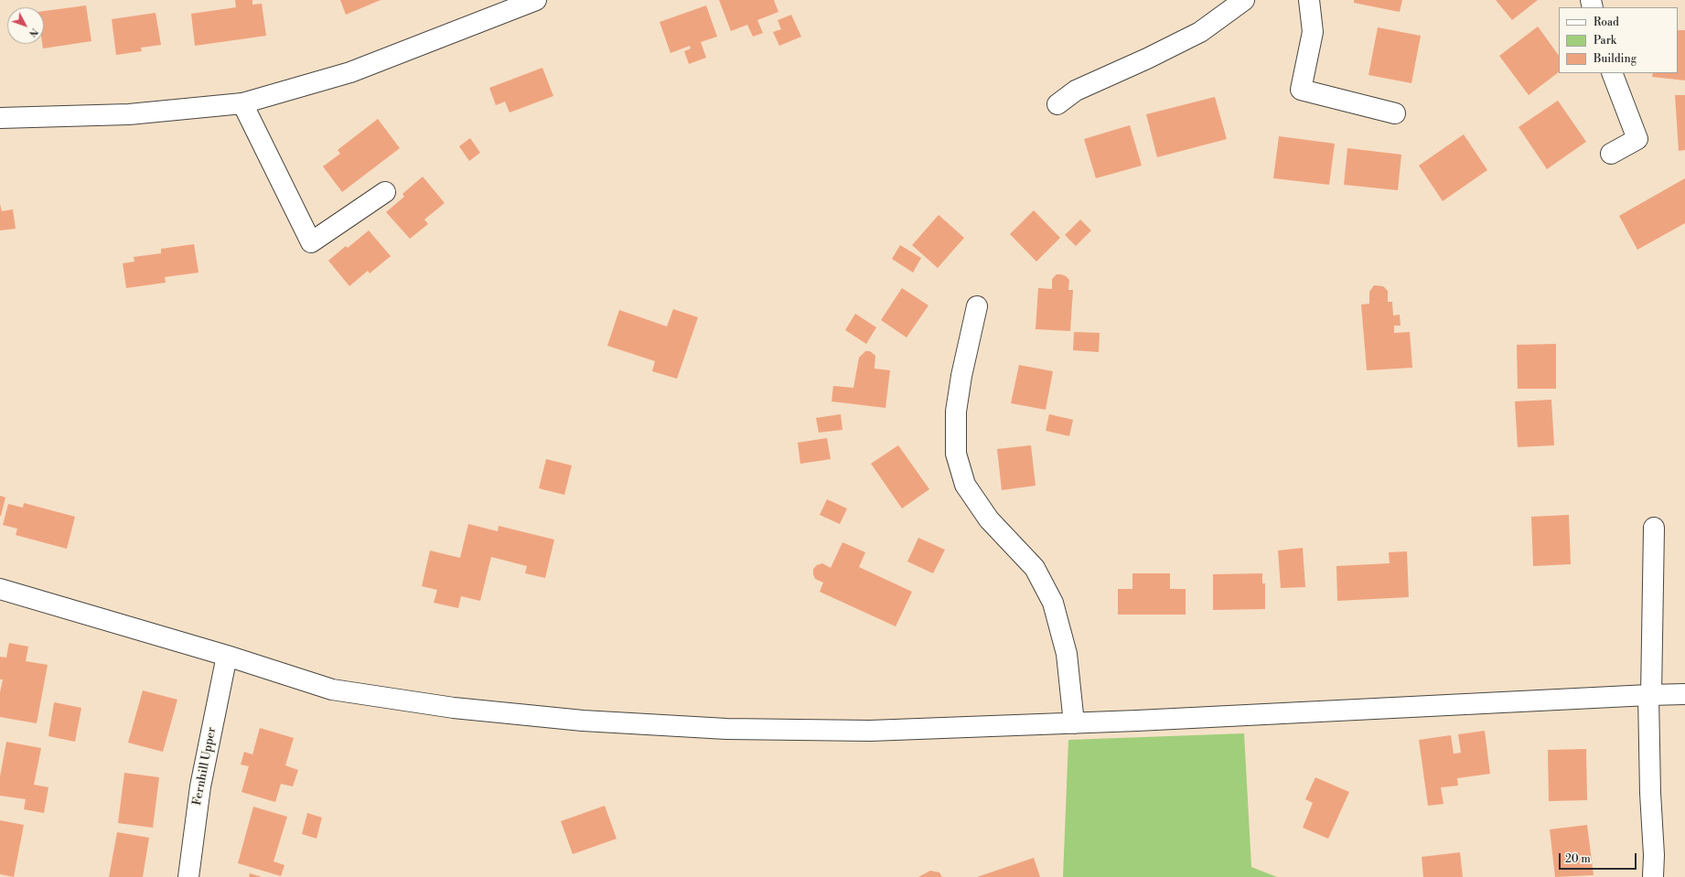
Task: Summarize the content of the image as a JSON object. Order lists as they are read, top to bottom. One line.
{"streets":{"street":["Fernhill Upper"]},"legend":["Road","Park","Building"],"scale_bar":"20 m","north":"bottom right"}
